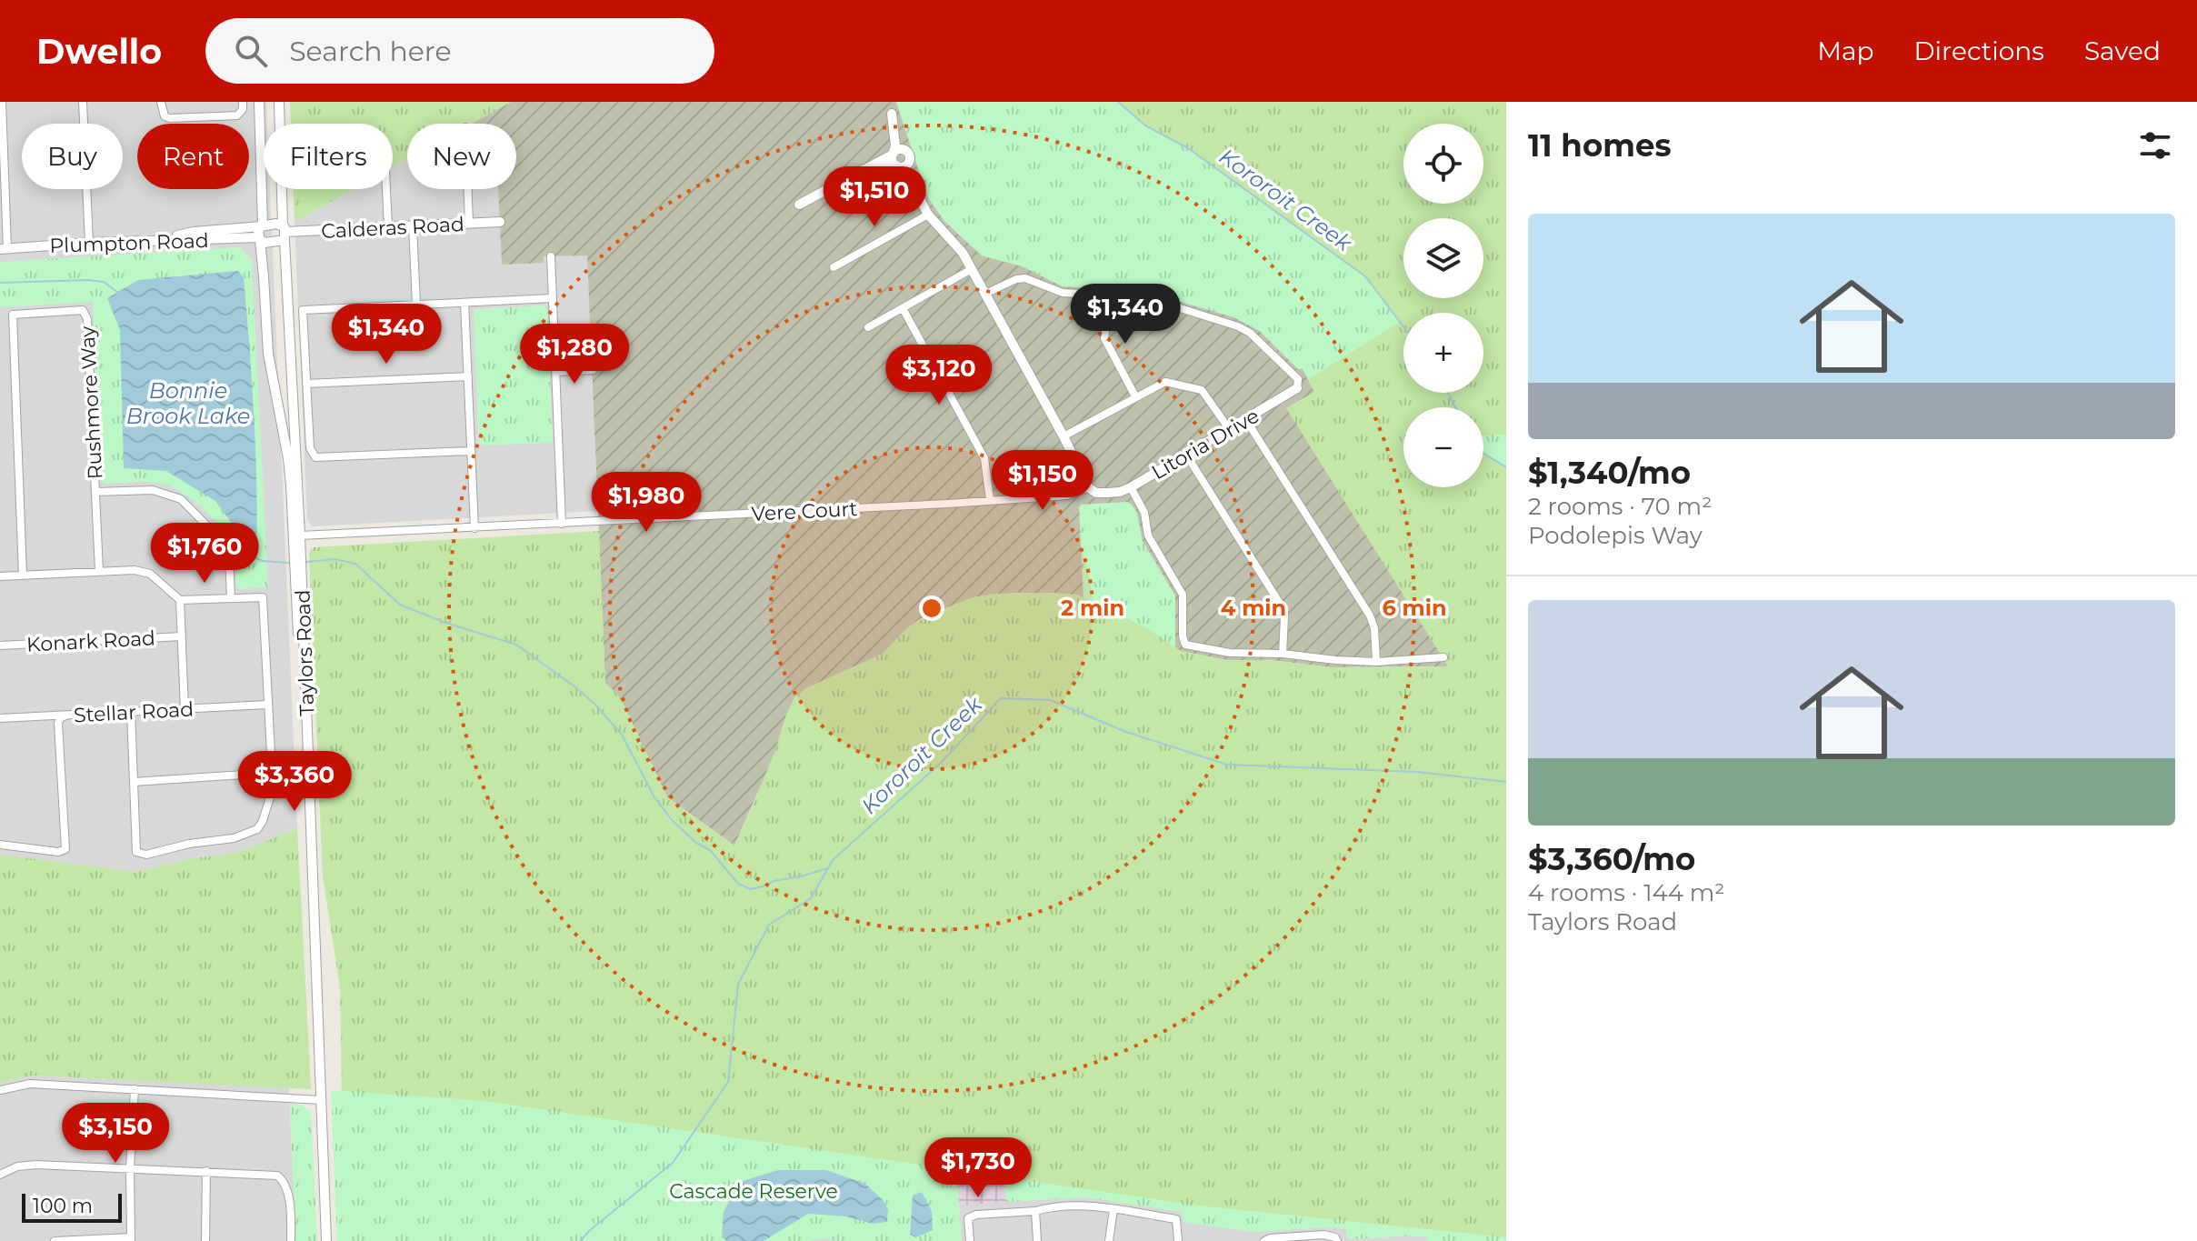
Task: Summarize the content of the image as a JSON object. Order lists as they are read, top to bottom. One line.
{"streets":{"street":["Calderas Road","Plumpton Road","Rushmore Way","Litoria Drive","Vere Court","Konark Road","Taylors Road","Stellar Road"]},"crossings":[["Calderas Road","Plumpton Road"],["Calderas Road","Taylors Road"],["Plumpton Road","Taylors Road"],["Litoria Drive","Vere Court"],["Vere Court","Taylors Road"]],"water":["Kororoit Creek","Bonnie Brook Lake"],"parks":["Cascade Reserve"],"scale_bar":"100 m","page":{"header":"Dwello","search":"Search here","nav":["Map","Directions","Saved"],"heading":"11 homes","map_buttons":["+","−"],"chip":["Buy","Rent","Filters","New"],"price":["$1,510","$1,340","$1,340","$1,280","$3,120","$1,150","$1,980","$1,760","$3,360","$3,150","$1,730"],"list":[{"name":"$1,340/mo","note":"2 rooms · 70 m² · Podolepis Way"},{"name":"$3,360/mo","note":"4 rooms · 144 m² · Taylors Road"}],"scale":"100 m"},"rings":["2 min","4 min","6 min"]}
